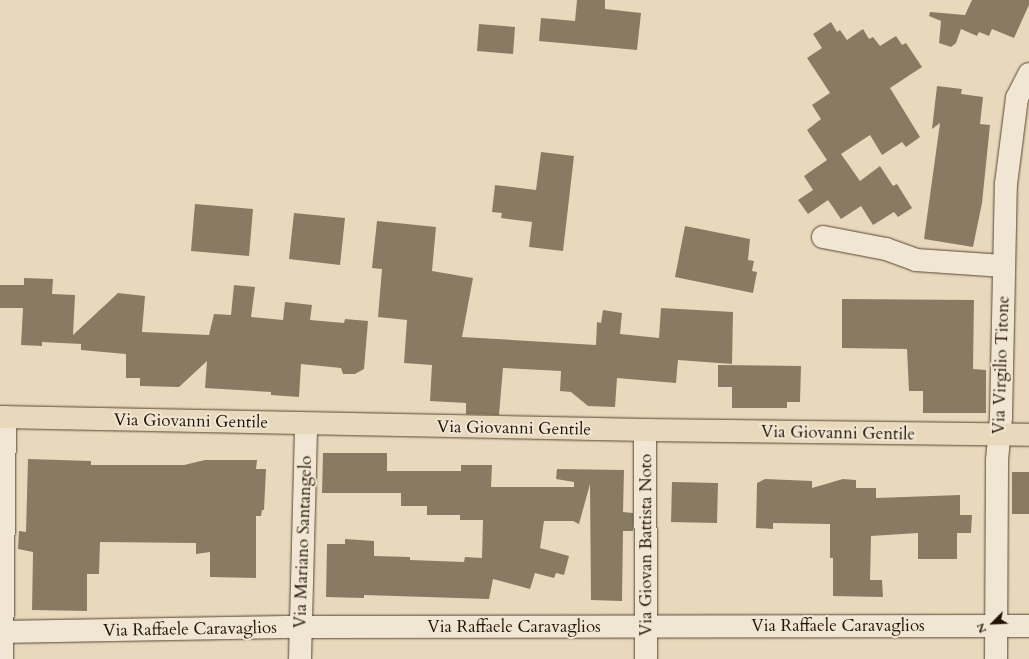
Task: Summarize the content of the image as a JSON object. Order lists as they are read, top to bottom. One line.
{"streets":{"main road":["Via Giovanni Gentile"],"street":["Via Virgilio Titone","Via Mariano Santangelo","Via Giovan Battista Noto","Via Raffaele Caravaglios"]},"crossings":[["Via Virgilio Titone","Via Giovanni Gentile"],["Via Virgilio Titone","Via Raffaele Caravaglios"],["Via Giovanni Gentile","Via Mariano Santangelo"],["Via Giovanni Gentile","Via Giovan Battista Noto"],["Via Mariano Santangelo","Via Raffaele Caravaglios"],["Via Giovan Battista Noto","Via Raffaele Caravaglios"]],"north":"bottom left"}
